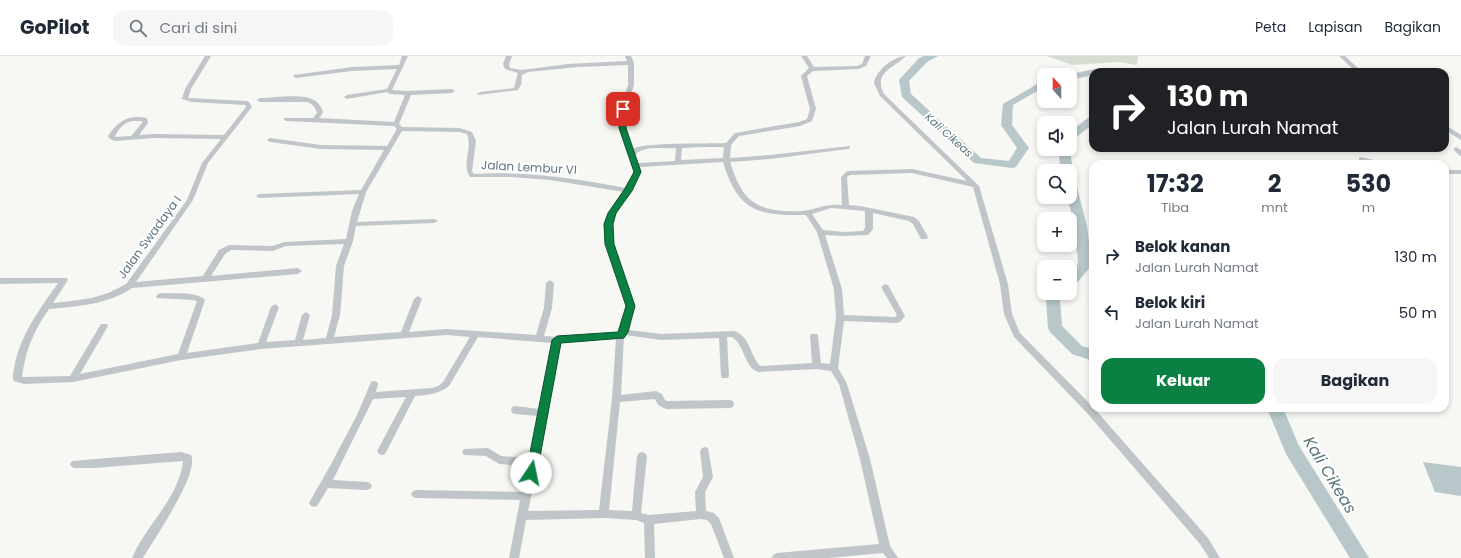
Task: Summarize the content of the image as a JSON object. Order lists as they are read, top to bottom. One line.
{"streets":{"street":["Jalan Lembur VI","Jalan Swadaya I"]},"water":["Kali Cikeas"],"north":"top","page":{"header":"GoPilot","search":"Cari di sini","nav":["Peta","Lapisan","Bagikan"],"map_buttons":["+","−"],"turn":["130 m","Jalan Lurah Namat"],"eta":["17:32","Tiba","2","mnt","530","m"],"list":[{"name":"Belok kanan","note":"Jalan Lurah Namat","value":"130 m"},{"name":"Belok kiri","note":"Jalan Lurah Namat","value":"50 m"}],"buttons":["Keluar","Bagikan"]}}
